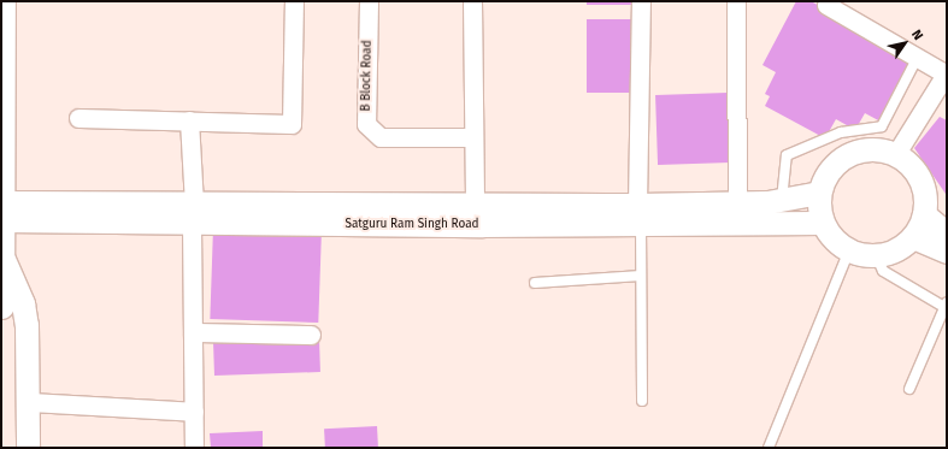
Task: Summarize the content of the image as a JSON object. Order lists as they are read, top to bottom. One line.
{"streets":{"street":["B Block Road","Satguru Ram Singh Road"]},"north":"top right"}
